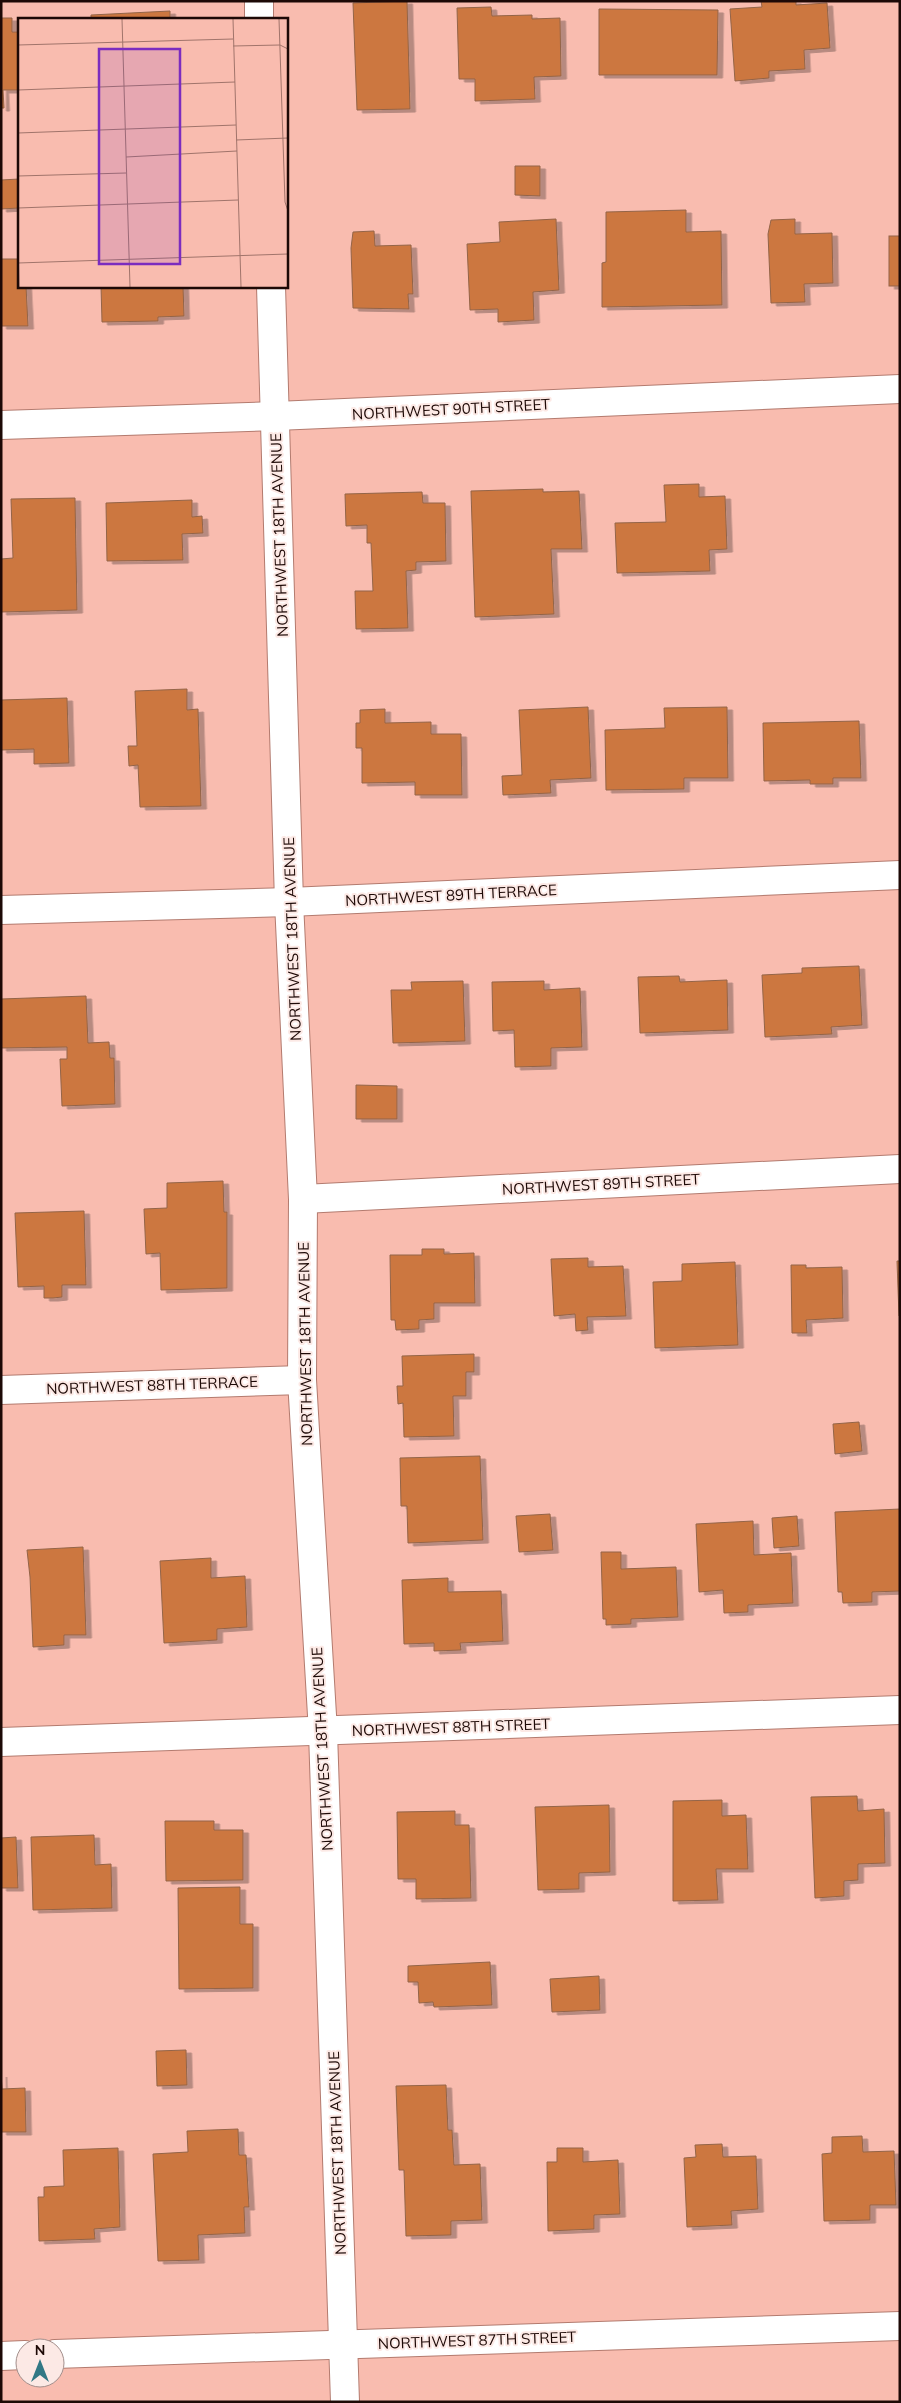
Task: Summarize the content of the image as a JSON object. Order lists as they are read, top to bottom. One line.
{"streets":{"street":["NORTHWEST 90TH STREET","NORTHWEST 18TH AVENUE","NORTHWEST 89TH TERRACE","NORTHWEST 89TH STREET","NORTHWEST 88TH TERRACE","NORTHWEST 88TH STREET","NORTHWEST 87TH STREET"]},"crossings":[["NORTHWEST 90TH STREET","NORTHWEST 18TH AVENUE"],["NORTHWEST 18TH AVENUE","NORTHWEST 89TH TERRACE"],["NORTHWEST 18TH AVENUE","NORTHWEST 89TH STREET"],["NORTHWEST 18TH AVENUE","NORTHWEST 88TH TERRACE"],["NORTHWEST 18TH AVENUE","NORTHWEST 88TH STREET"],["NORTHWEST 18TH AVENUE","NORTHWEST 87TH STREET"]],"north":"top"}
